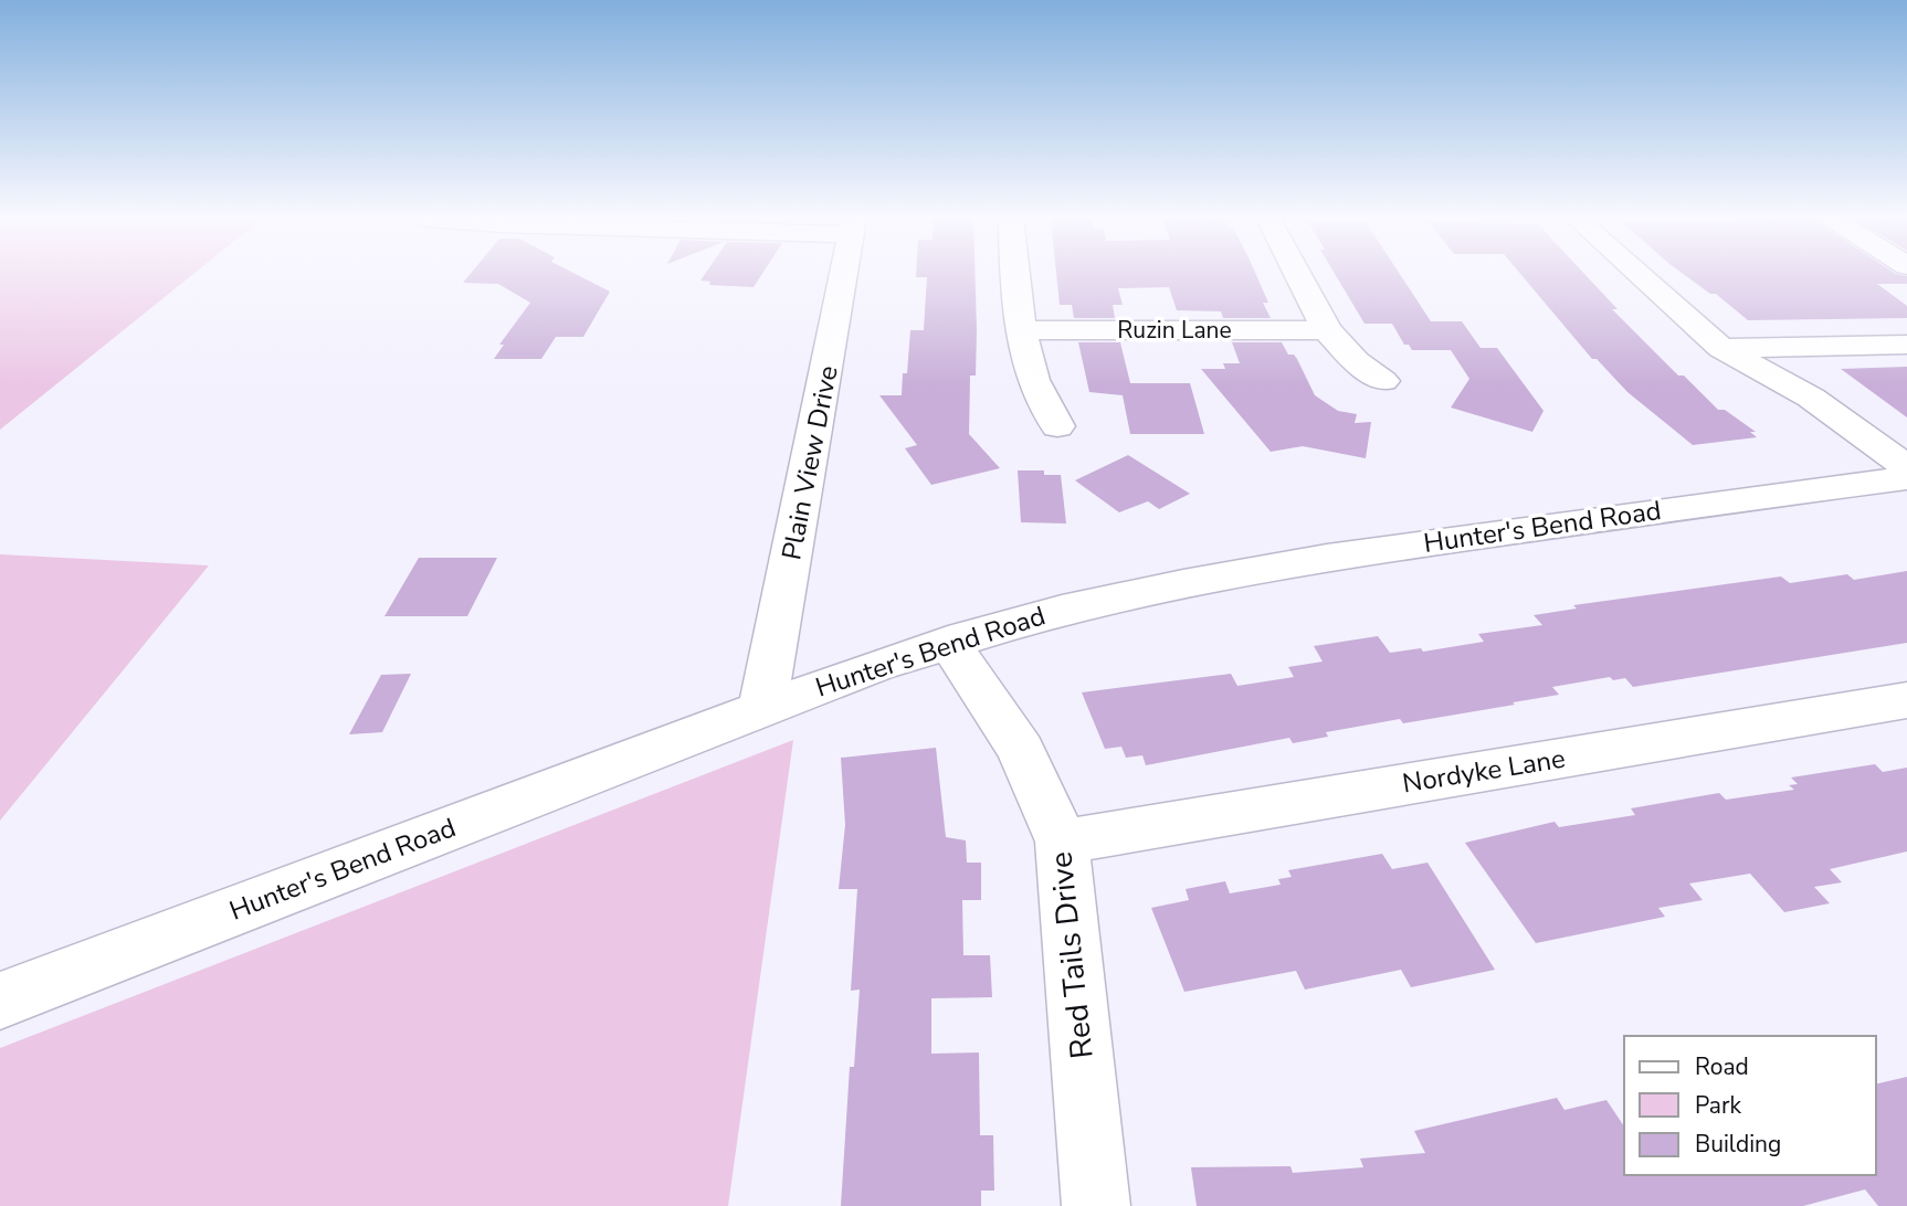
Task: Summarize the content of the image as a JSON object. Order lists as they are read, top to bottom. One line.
{"streets":{"street":["Ruzin Lane","Plain View Drive","Hunter's Bend Road","Nordyke Lane","Red Tails Drive"]},"crossings":[["Plain View Drive","Hunter's Bend Road"],["Hunter's Bend Road","Red Tails Drive"],["Nordyke Lane","Red Tails Drive"]],"legend":["Road","Park","Building"]}
